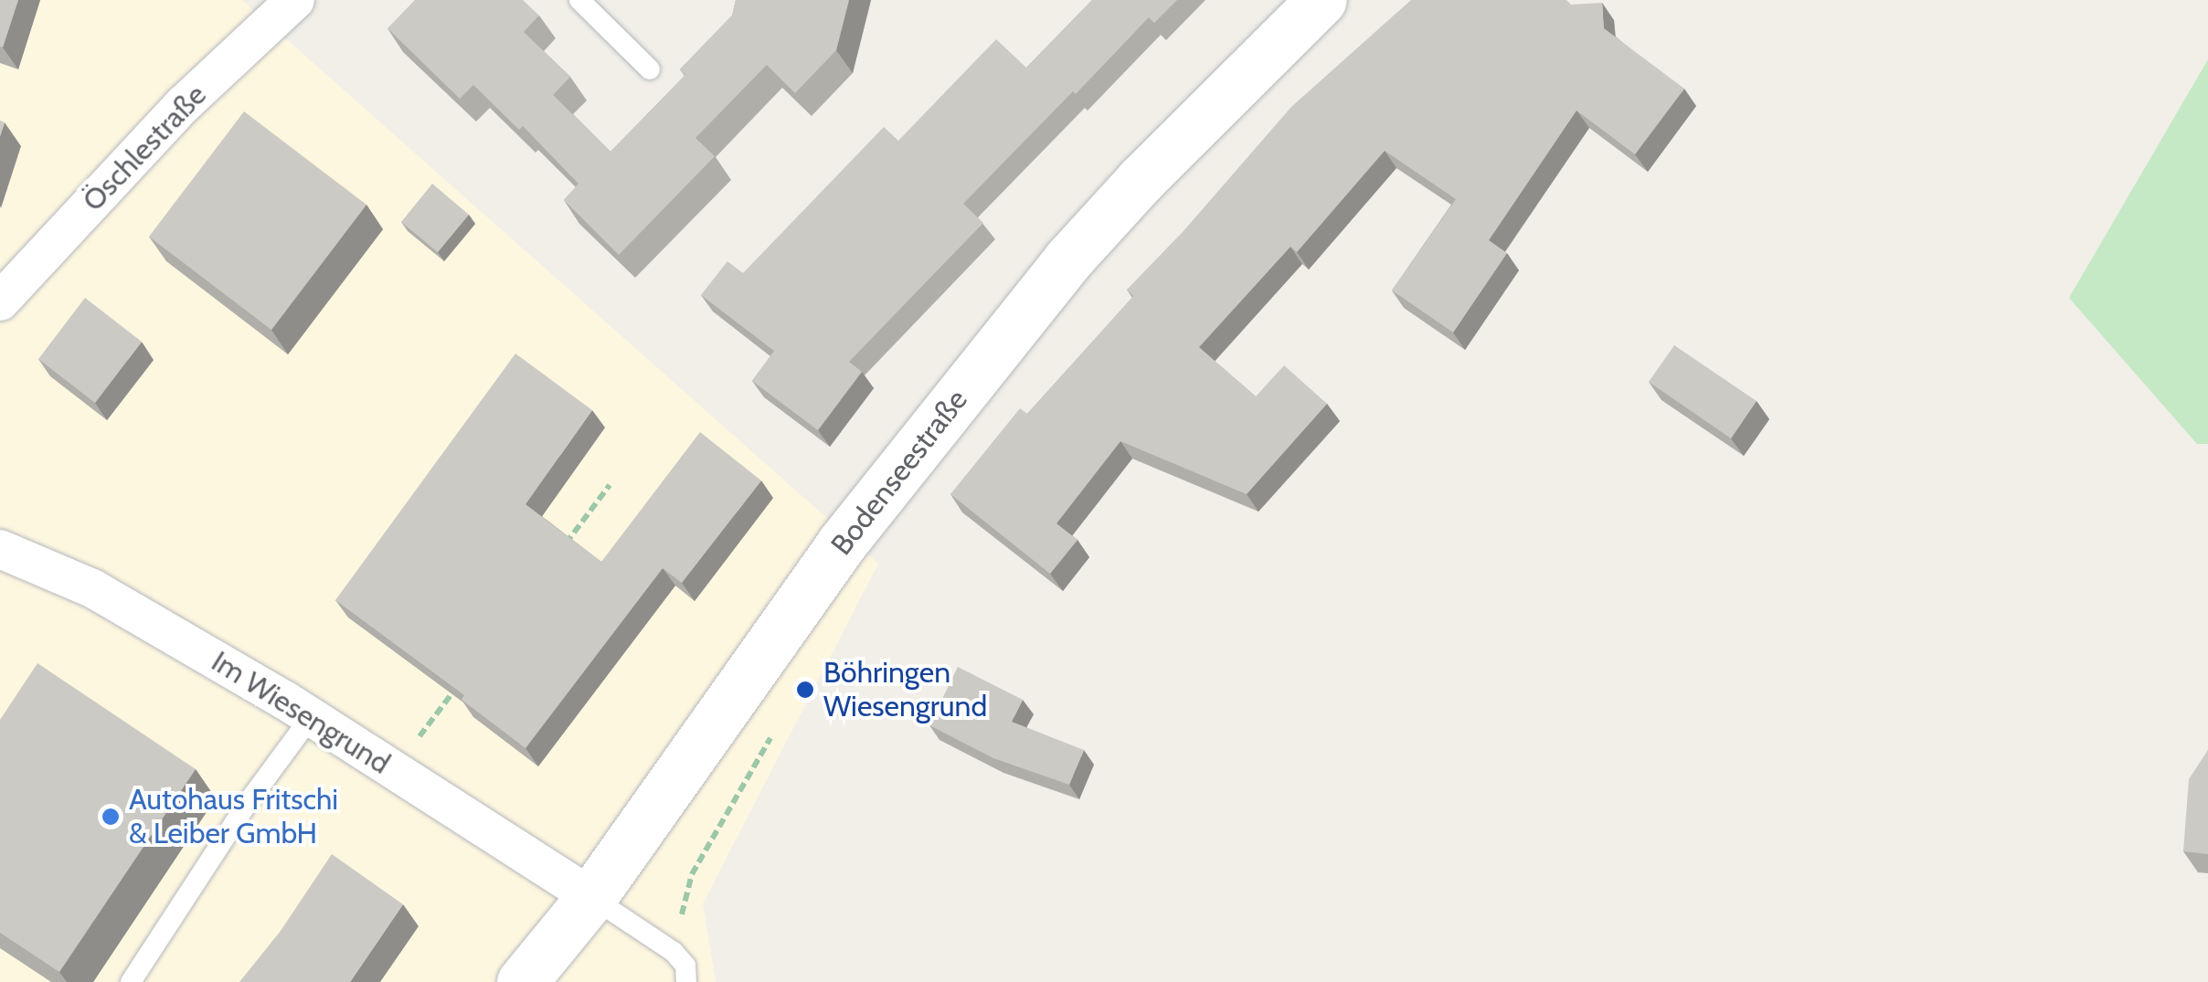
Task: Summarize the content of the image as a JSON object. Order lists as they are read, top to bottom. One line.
{"streets":{"street":["Öschlestraße","Bodenseestraße","Im Wiesengrund"]},"crossings":[["Bodenseestraße","Im Wiesengrund"]],"places":["Böhringen Wiesengrund","Autohaus Fritschi & Leiber GmbH"]}
